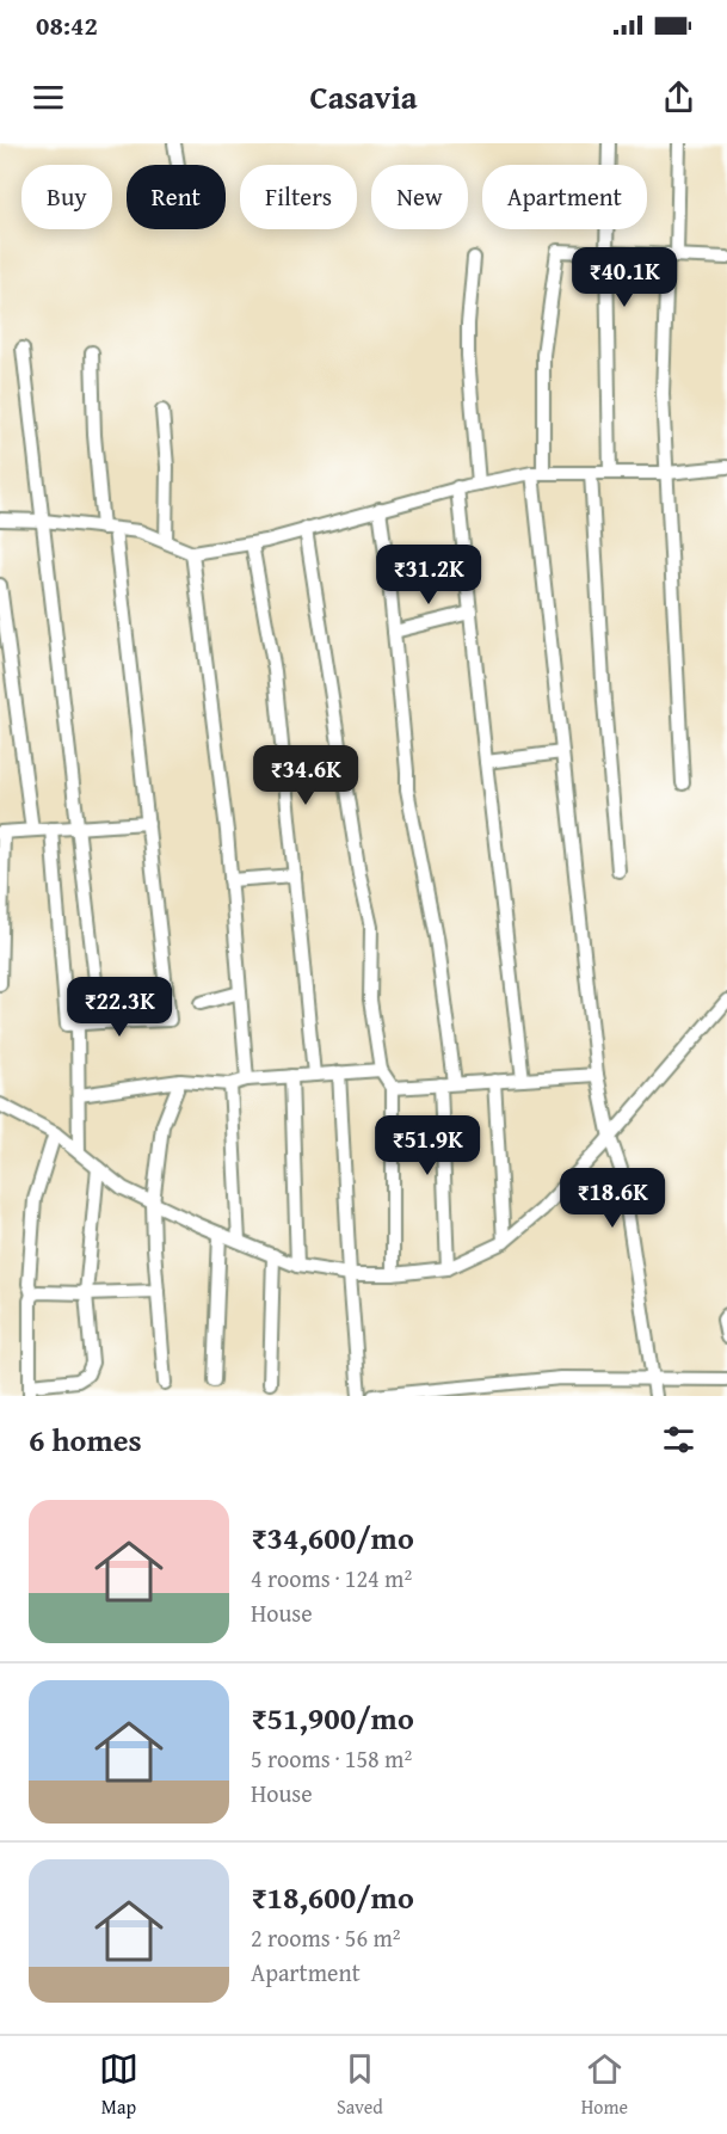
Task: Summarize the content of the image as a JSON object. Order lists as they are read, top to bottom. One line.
{"page":{"status":"08:42","header":"Casavia","chip":["Buy","Rent","Filters","New","Apartment"],"price":["₹40.1K","₹31.2K","₹34.6K","₹22.3K","₹51.9K","₹18.6K"],"heading":"6 homes","list":[{"name":"₹34,600/mo","note":"4 rooms · 124 m² · House"},{"name":"₹51,900/mo","note":"5 rooms · 158 m² · House"},{"name":"₹18,600/mo","note":"2 rooms · 56 m² · Apartment"}],"tabs":["Map","Saved","Home"]}}
